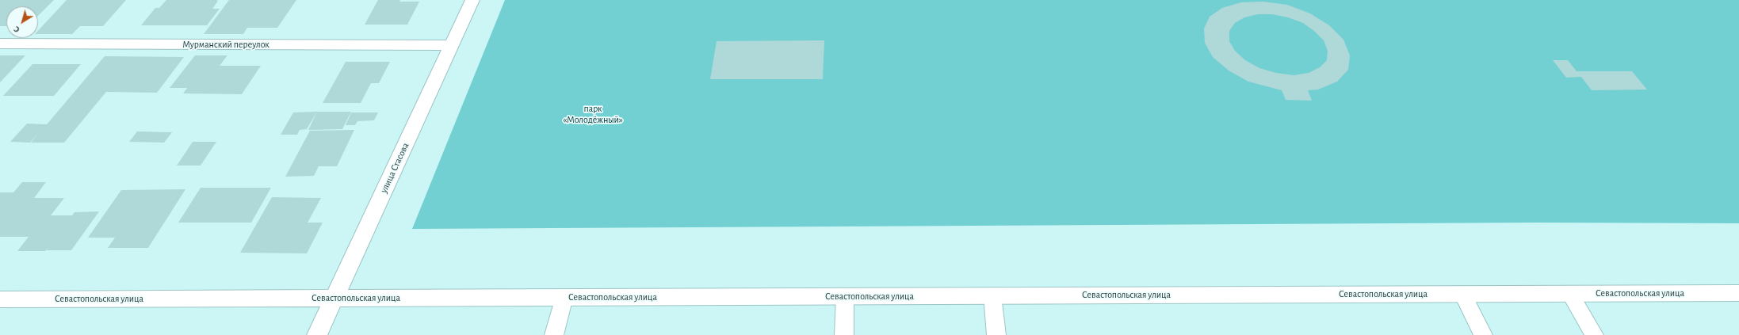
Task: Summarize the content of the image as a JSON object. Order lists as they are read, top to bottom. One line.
{"streets":{"street":["Мурманский переулок","улица Стасова","Севастопольская улица"]},"crossings":[["Мурманский переулок","улица Стасова"],["улица Стасова","Севастопольская улица"]],"parks":["парк «Молодёжный»"],"north":"bottom left"}
